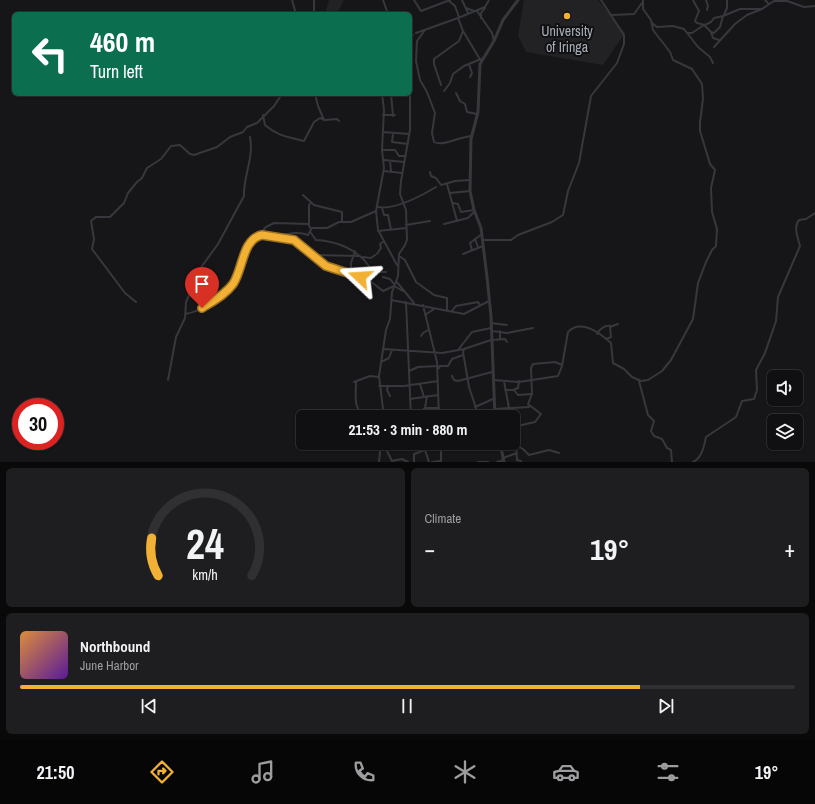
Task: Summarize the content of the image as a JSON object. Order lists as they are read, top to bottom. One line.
{"places":["University of Iringa"],"page":{"turn":["460 m","Turn left"],"limit":"30","trip":"21:53 · 3 min · 880 m","tile":"Climate","heat":["−","19°","+"],"song":["Northbound","June Harbor"],"tabs":["21:50","19°"],"gauge":["24","km/h"]}}
